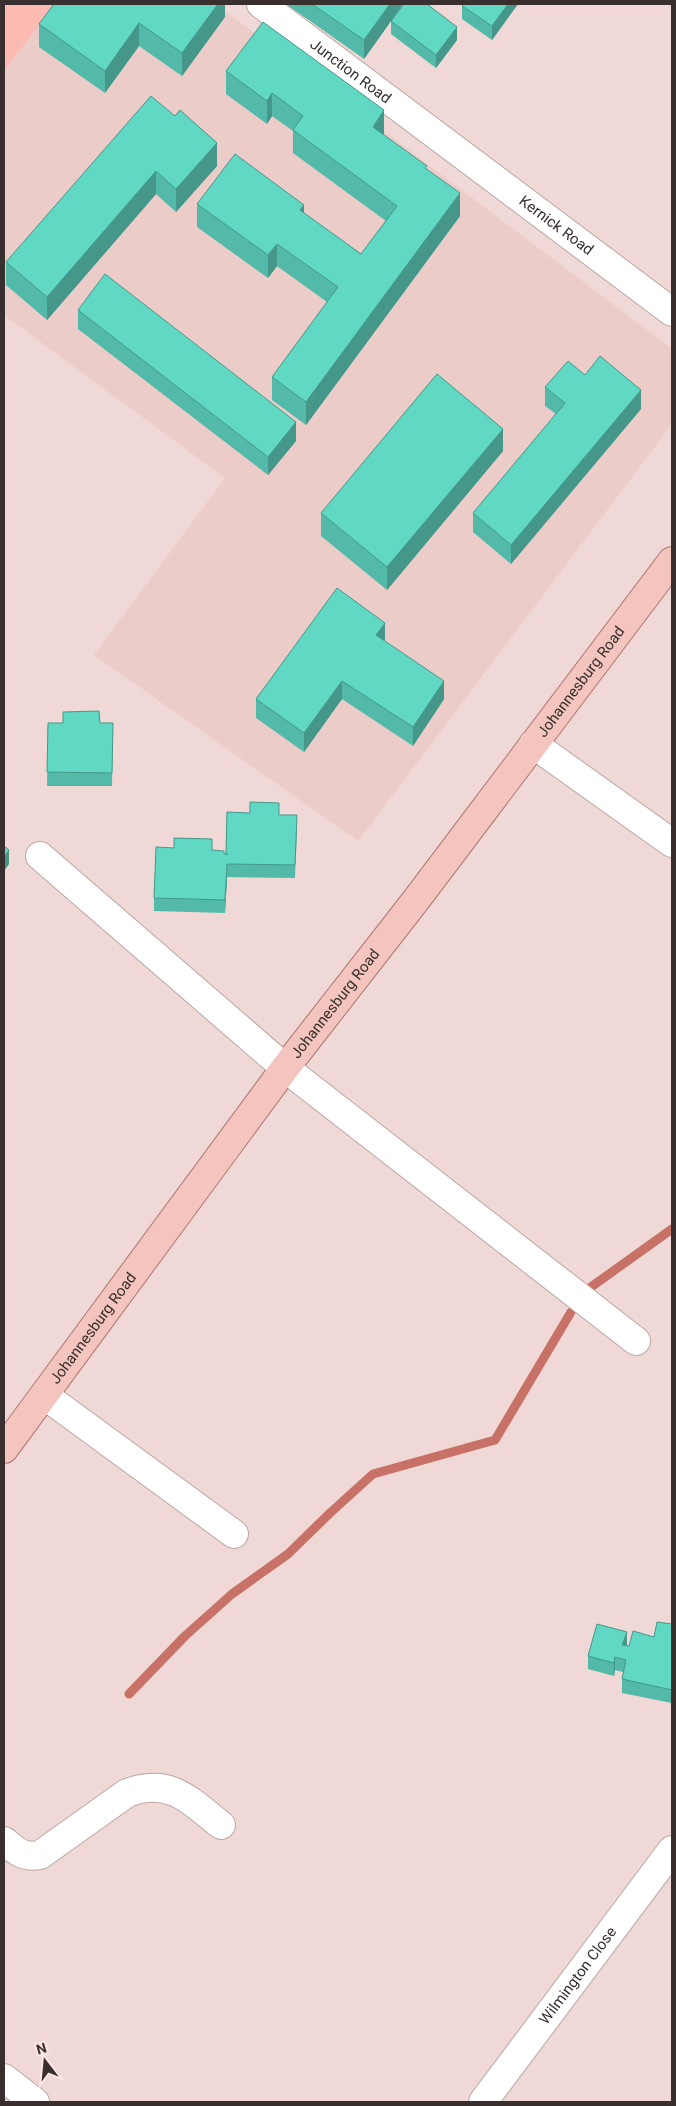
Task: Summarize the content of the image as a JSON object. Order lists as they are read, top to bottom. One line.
{"streets":{"main road":["Johannesburg Road"],"street":["Junction Road","Kernick Road","Wilmington Close"]},"crossings":[["Junction Road","Kernick Road"]],"north":"top"}
